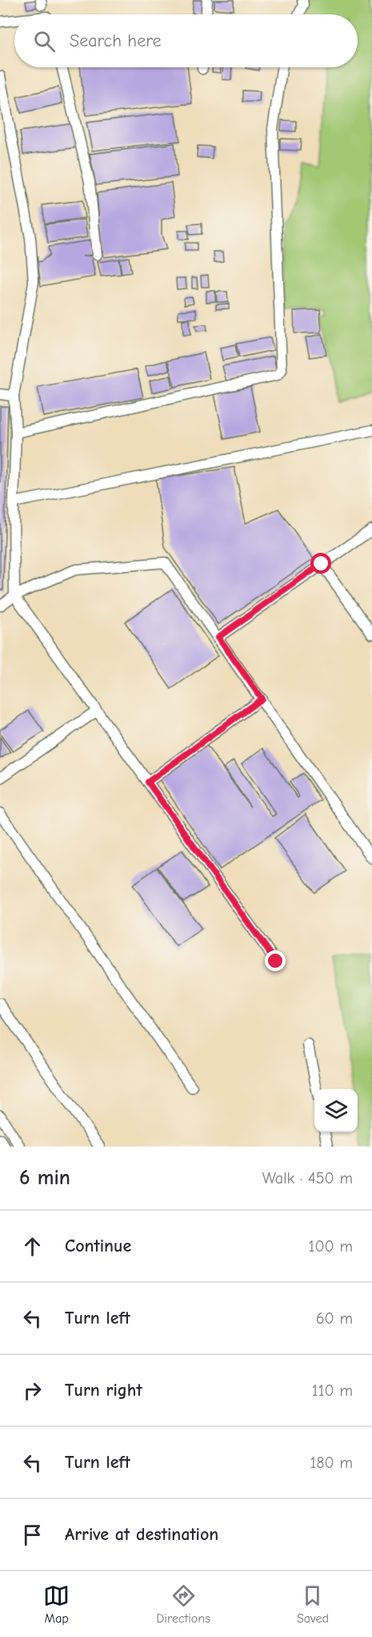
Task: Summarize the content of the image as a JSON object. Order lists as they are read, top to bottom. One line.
{"page":{"search":"Search here","heading":["6 min","Walk · 450 m"],"list":[["Continue","100 m"],["Turn left","60 m"],["Turn right","110 m"],["Turn left","180 m"],"Arrive at destination"],"nav":["Map","Directions","Saved"]}}
